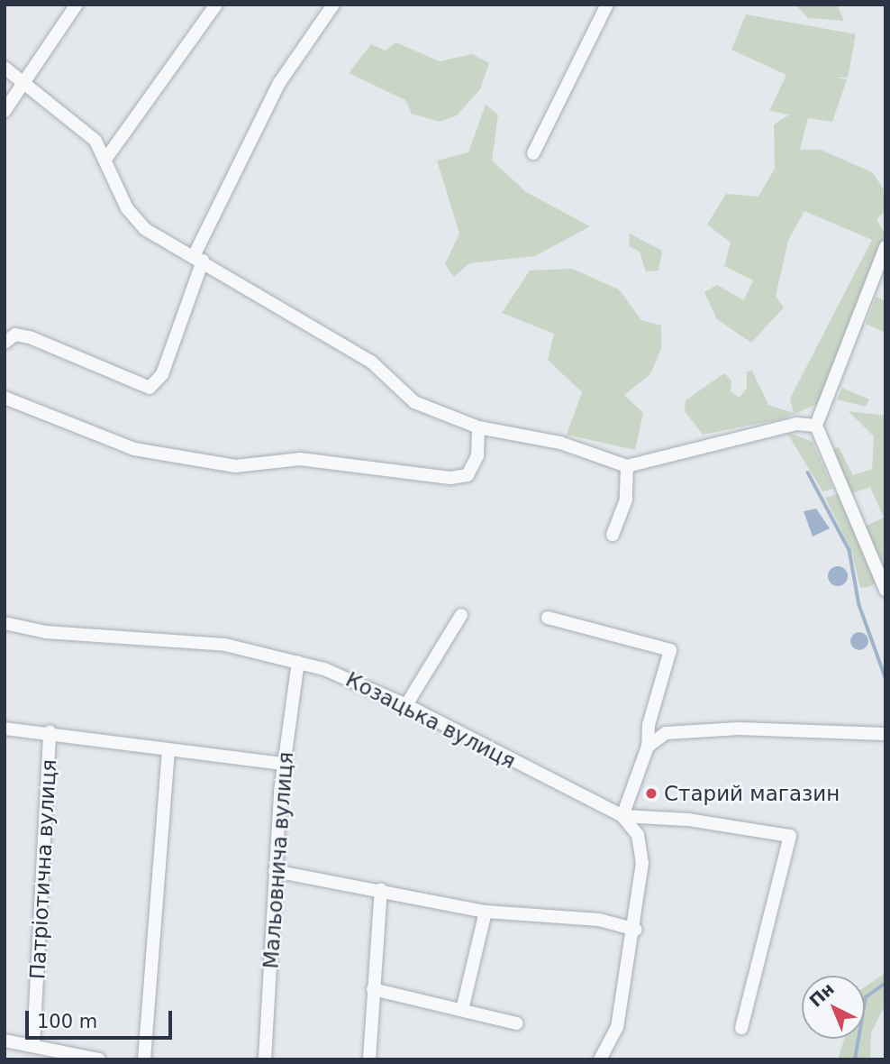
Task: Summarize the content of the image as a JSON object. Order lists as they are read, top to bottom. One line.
{"streets":{"street":["Козацька вулиця","Мальовнича вулиця","Патріотична вулиця"]},"crossings":[["Козацька вулиця","Мальовнича вулиця"],["Мальовнича вулиця","Патріотична вулиця"]],"places":["Старий магазин"],"scale_bar":"100 m","north":"top left"}
